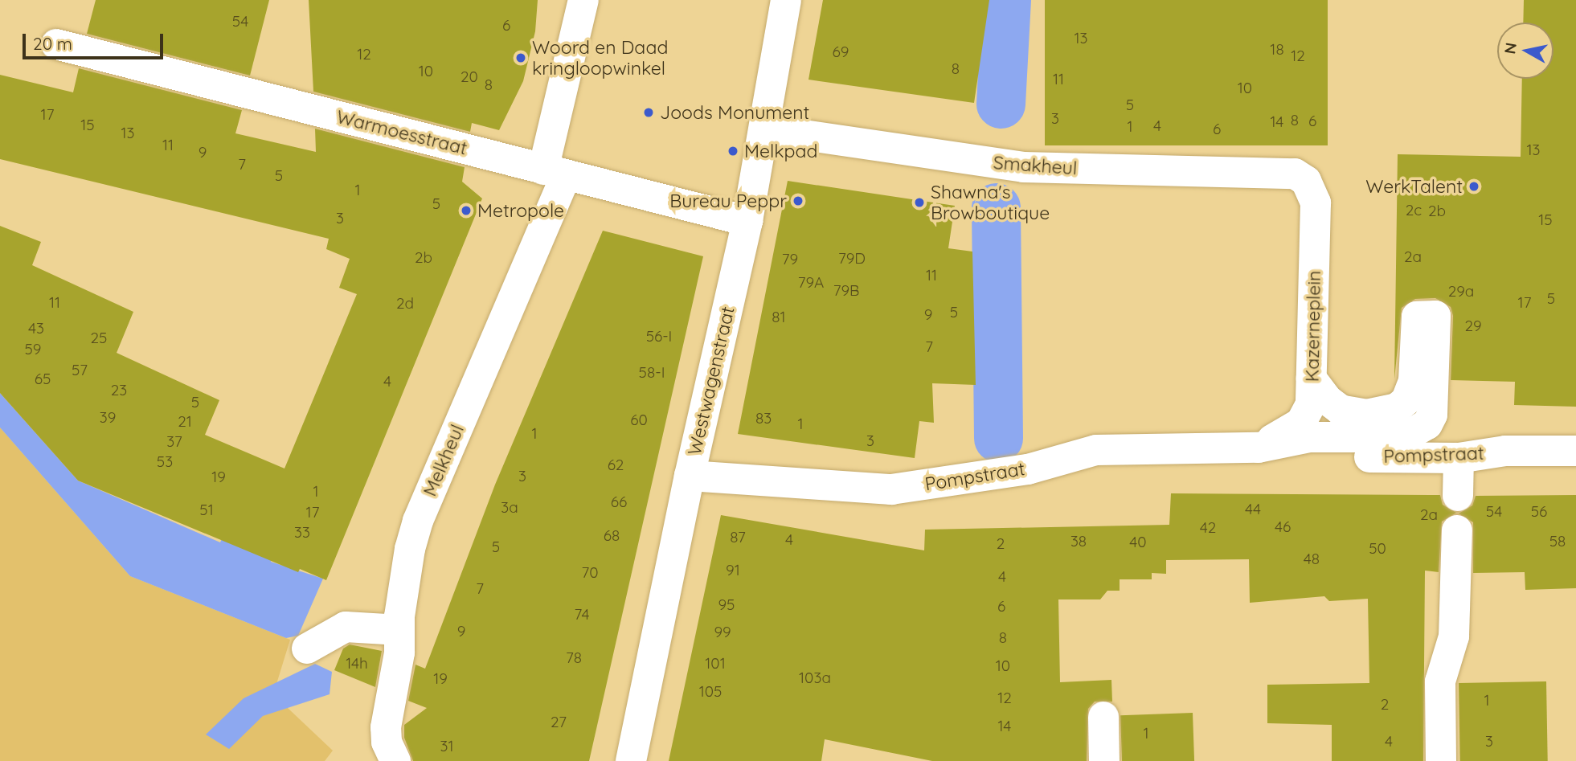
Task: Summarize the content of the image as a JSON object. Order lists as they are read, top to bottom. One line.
{"streets":{"street":["Warmoesstraat","Smakheul","Kazerneplein","Westwagenstraat","Pompstraat","Melkheul"]},"crossings":[["Warmoesstraat","Westwagenstraat"],["Warmoesstraat","Melkheul"],["Smakheul","Kazerneplein"],["Smakheul","Westwagenstraat"],["Kazerneplein","Pompstraat"],["Westwagenstraat","Pompstraat"]],"places":["Woord en Daad kringloopwinkel","Joods Monument","Melkpad","WerkTalent","Bureau Peppr","Shawna's Browboutique","Metropole"],"house_numbers":["54","6","13","18","69","12","12","8","10","20","11","8","10","5","17","3","8","6","14","15","4","1","6","13","11","13","9","7","5","1","5","2c","2b","3","15","2a","2b","79D","79","11","79A","79B","29a","5","11","17","2d","5","9","81","29","43","56-I","25","7","59","57","58-I","65","4","23","5","39","83","60","21","1","1","3","37","53","62","3","19","1","66","3a","44","51","54","56","17","2a","46","42","33","68","87","4","38","58","40","2","5","50","48","91","70","4","7","95","6","74","9","99","8","78","14h","101","10","103a","19","105","12","1","2","27","14","1","4","3","31"],"scale_bar":"20 m","north":"left"}
